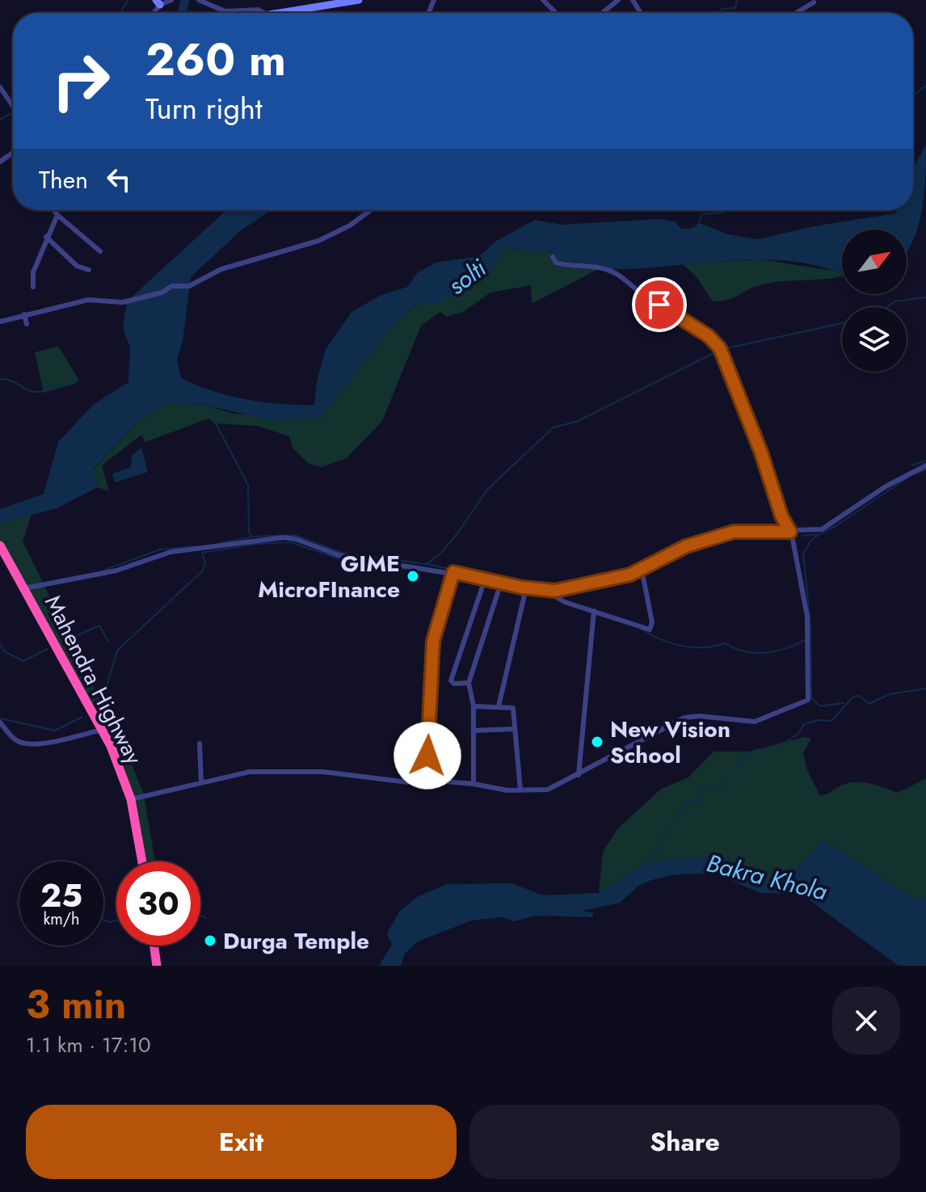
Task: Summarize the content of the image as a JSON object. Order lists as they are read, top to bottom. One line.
{"streets":{"highway":["Mahendra Highway"]},"water":["solti","Bakra Khola"],"places":["GIME MicroFInance","New Vision School","Durga Temple"],"north":"top right","page":{"turn":["260 m","Turn right"],"then":"Then","speed":"25 km/h","limit":"30","heading":["3 min","1.1 km · 17:10"],"buttons":["Exit","Share"]}}
